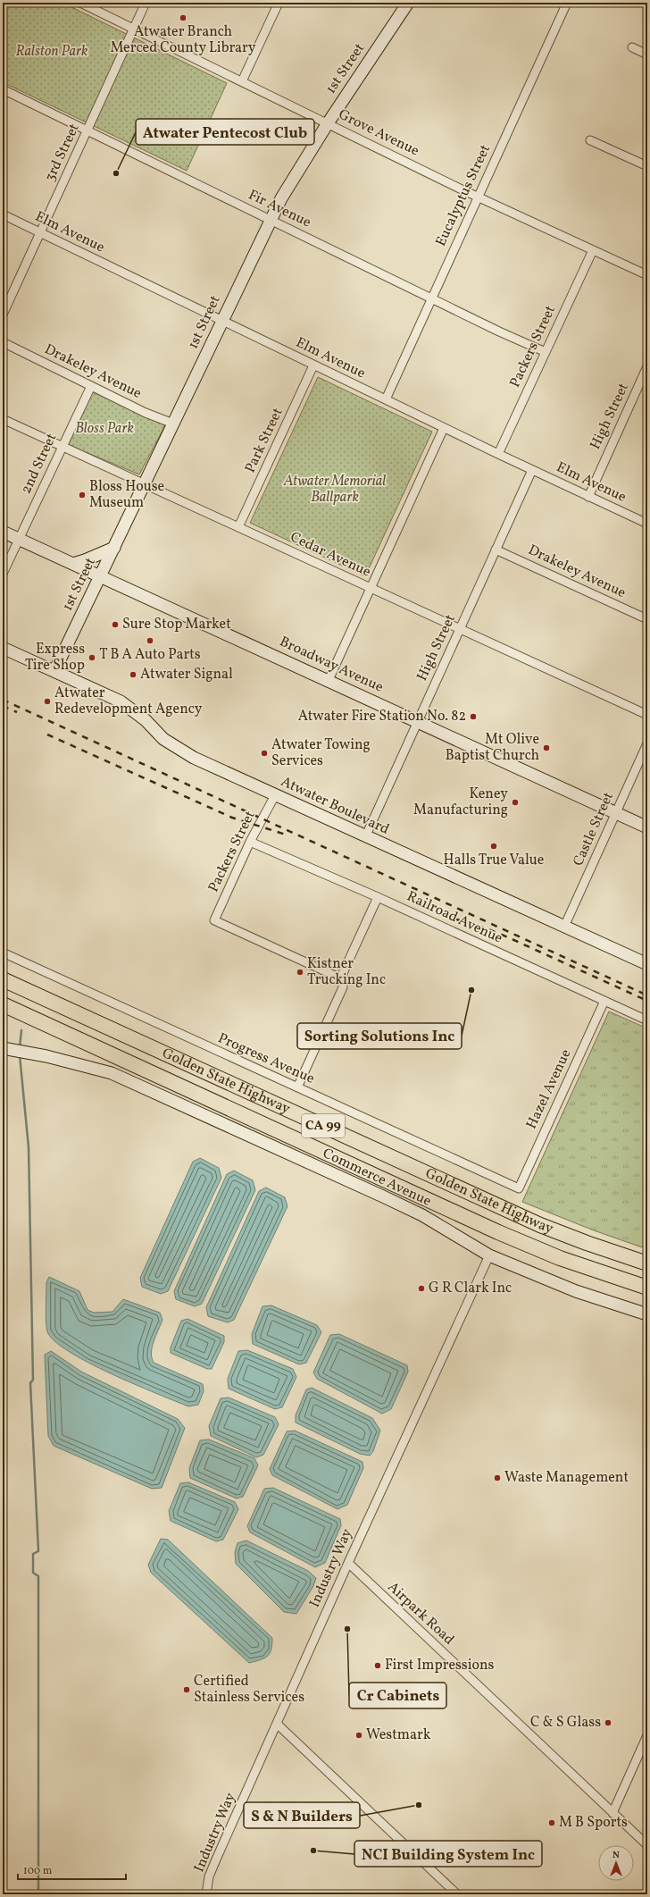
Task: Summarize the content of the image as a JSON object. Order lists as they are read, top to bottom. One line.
{"streets":{"highway":["Golden State Highway","CA 99"],"street":["1st Street","Grove Avenue","3rd Street","Eucalyptus Street","Fir Avenue","Elm Avenue","Packers Street","Drakeley Avenue","High Street","Park Street","2nd Street","Cedar Avenue","Broadway Avenue","Atwater Boulevard","Castle Street","Railroad Avenue","Progress Avenue","Hazel Avenue","Commerce Avenue","Industry Way","Airpark Road"]},"crossings":[["1st Street","Grove Avenue"],["1st Street","Fir Avenue"],["1st Street","Elm Avenue"],["1st Street","Drakeley Avenue"],["1st Street","Cedar Avenue"],["1st Street","Broadway Avenue"],["1st Street","Atwater Boulevard"],["Grove Avenue","3rd Street"],["Grove Avenue","Eucalyptus Street"],["Grove Avenue","Packers Street"],["3rd Street","Fir Avenue"],["3rd Street","Elm Avenue"],["Eucalyptus Street","Fir Avenue"],["Eucalyptus Street","Elm Avenue"],["Fir Avenue","Packers Street"],["Elm Avenue","Packers Street"],["Elm Avenue","High Street"],["Elm Avenue","Park Street"],["Packers Street","Atwater Boulevard"],["Packers Street","Railroad Avenue"],["Drakeley Avenue","High Street"],["Drakeley Avenue","2nd Street"],["High Street","Cedar Avenue"],["High Street","Broadway Avenue"],["High Street","Atwater Boulevard"],["Park Street","Cedar Avenue"],["2nd Street","Cedar Avenue"],["2nd Street","Broadway Avenue"],["Broadway Avenue","Castle Street"],["Atwater Boulevard","Castle Street"],["Railroad Avenue","Hazel Avenue"],["Progress Avenue","Hazel Avenue"],["Commerce Avenue","Industry Way"],["Industry Way","Airpark Road"]],"parks":["Ralston Park","Bloss Park","Atwater Memorial Ballpark"],"places":["Atwater Branch Merced County Library","Atwater Pentecost Club","Bloss House Museum","Sure Stop Market","T B A Auto Parts","Express Tire Shop","Atwater Signal","Atwater Redevelopment Agency","Atwater Fire Station No. 82","Mt Olive Baptist Church","Atwater Towing Services","Keney Manufacturing","Halls True Value","Kistner Trucking Inc","Sorting Solutions Inc","G R Clark Inc","Waste Management","Cr Cabinets","First Impressions","Certified Stainless Services","C & S Glass","Westmark","S & N Builders","M B Sports","NCI Building System Inc"],"scale_bar":"100 m","north":"top"}
